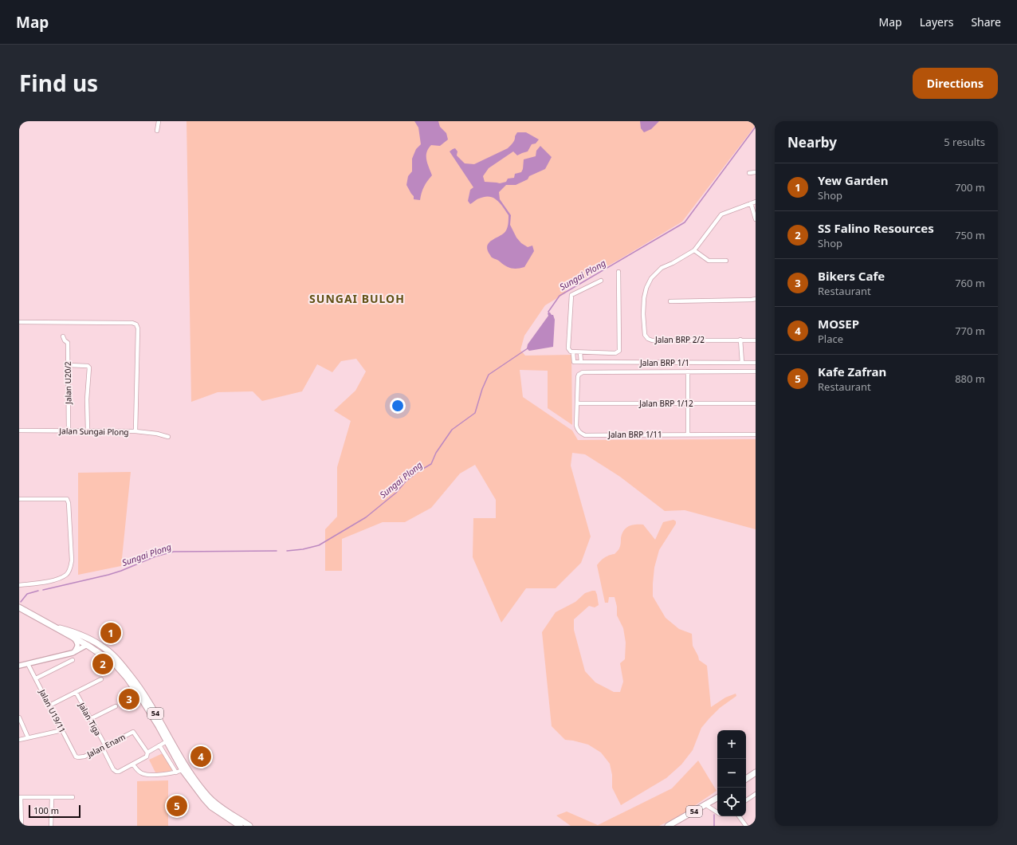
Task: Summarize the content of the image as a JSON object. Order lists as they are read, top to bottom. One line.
{"streets":{"highway":["54"],"street":["Jalan BRP 2/2","Jalan BRP 1/1","Jalan U20/2","Jalan BRP 1/12","Jalan Sungai Plong","Jalan BRP 1/11","Jalan U19/11","Jalan Tiga","Jalan Enam"]},"crossings":[["Jalan U20/2","Jalan Sungai Plong"],["Jalan BRP 1/12","Jalan BRP 1/11"],["Jalan U19/11","Jalan Enam"],["Jalan Tiga","Jalan Enam"]],"districts":["SUNGAI BULOH"],"water":["Sungai Plong"],"scale_bar":"100 m","page":{"header":"Map","nav":["Map","Layers","Share"],"title":"Find us","buttons":"Directions","heading":["Nearby","5 results"],"list":[{"mark":"1","name":"Yew Garden","note":"Shop","value":"700 m"},{"mark":"2","name":"SS Falino Resources","note":"Shop","value":"750 m"},{"mark":"3","name":"Bikers Cafe","note":"Restaurant","value":"760 m"},{"mark":"4","name":"MOSEP","note":"Place","value":"770 m"},{"mark":"5","name":"Kafe Zafran","note":"Restaurant","value":"880 m"}],"pins":["1","2","3","4","5"],"map_buttons":["+","−"],"scale":"100 m"}}
